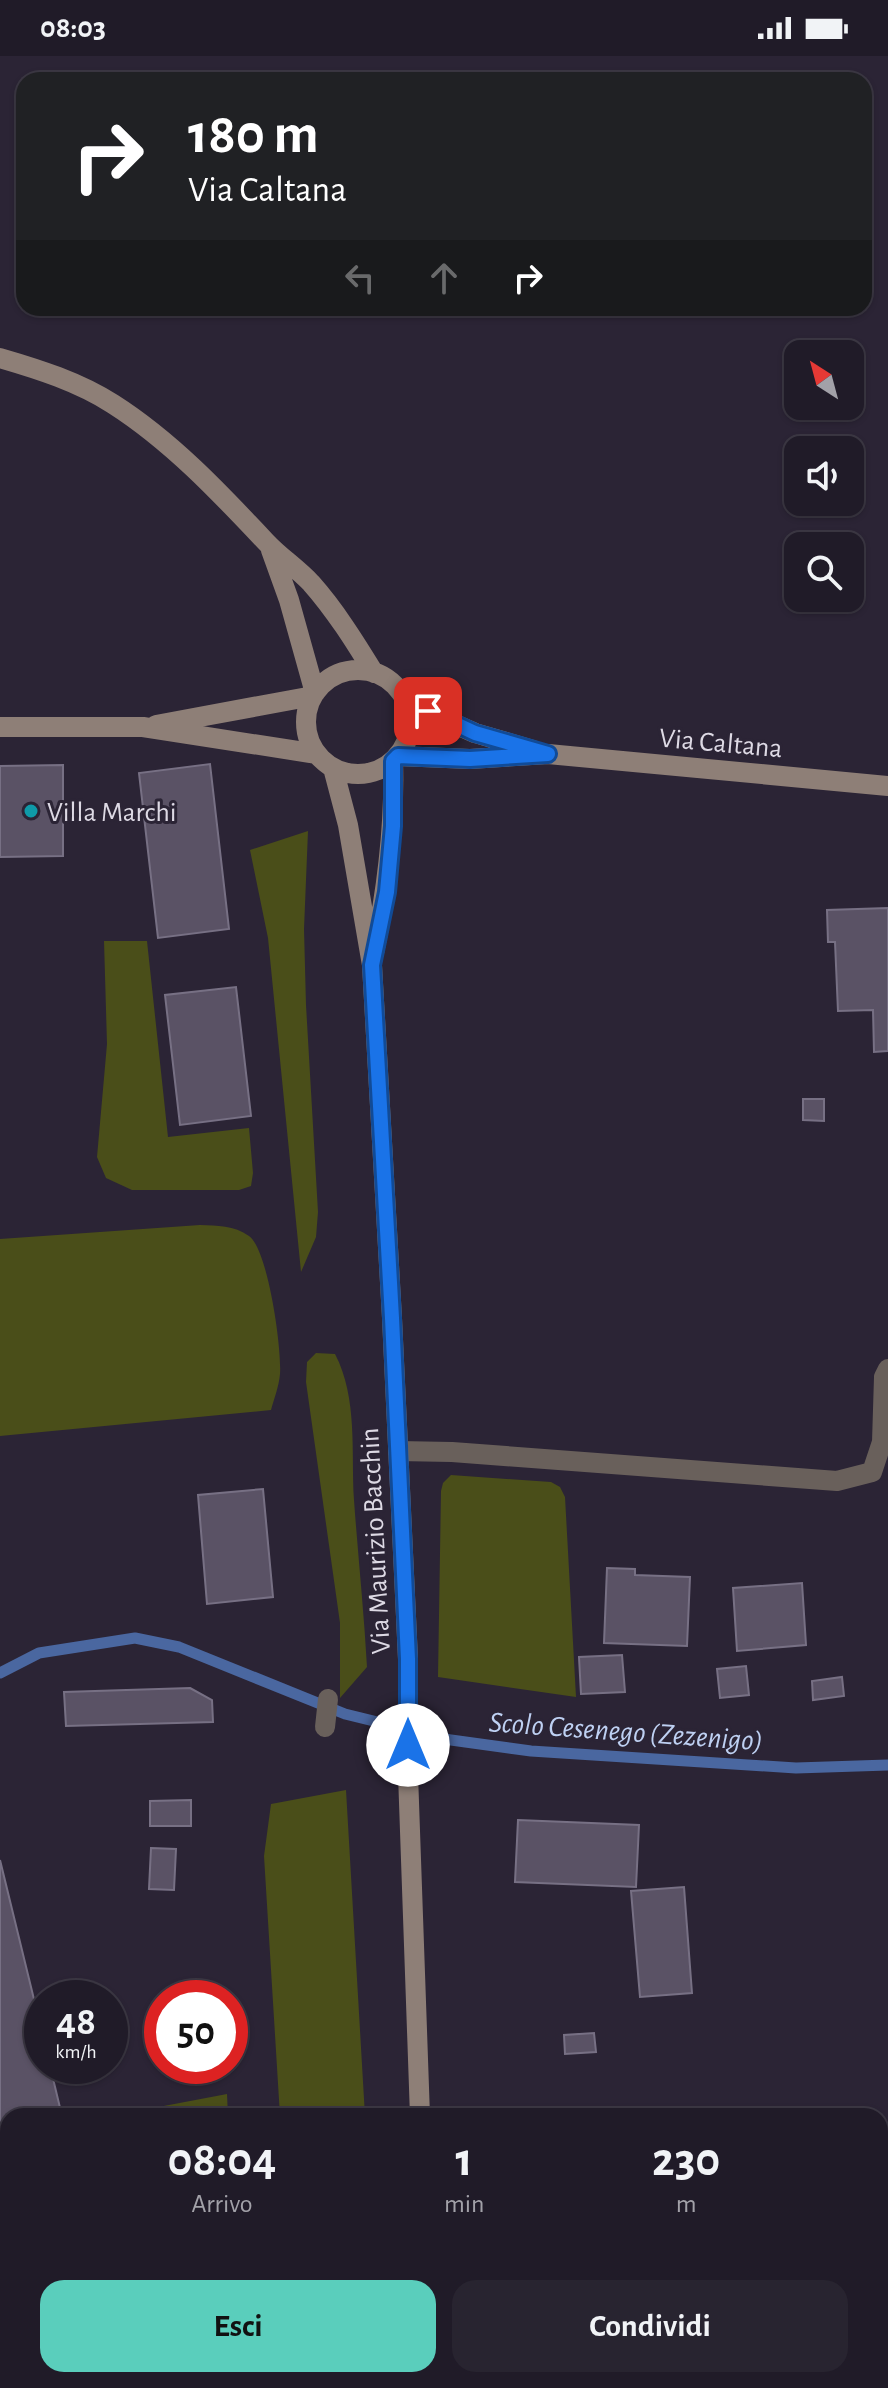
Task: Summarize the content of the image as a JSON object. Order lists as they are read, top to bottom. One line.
{"streets":{"main road":["Via Caltana","Via Maurizio Bacchin"]},"crossings":[["Via Caltana","Via Maurizio Bacchin"]],"water":["Scolo Cesenego (Zezenigo)"],"places":["Villa Marchi"],"north":"top left","page":{"status":"08:03","turn":["180 m","Via Caltana"],"speed":"48 km/h","limit":"50","eta":["08:04","Arrivo","1","min","230","m"],"buttons":["Esci","Condividi"]}}
